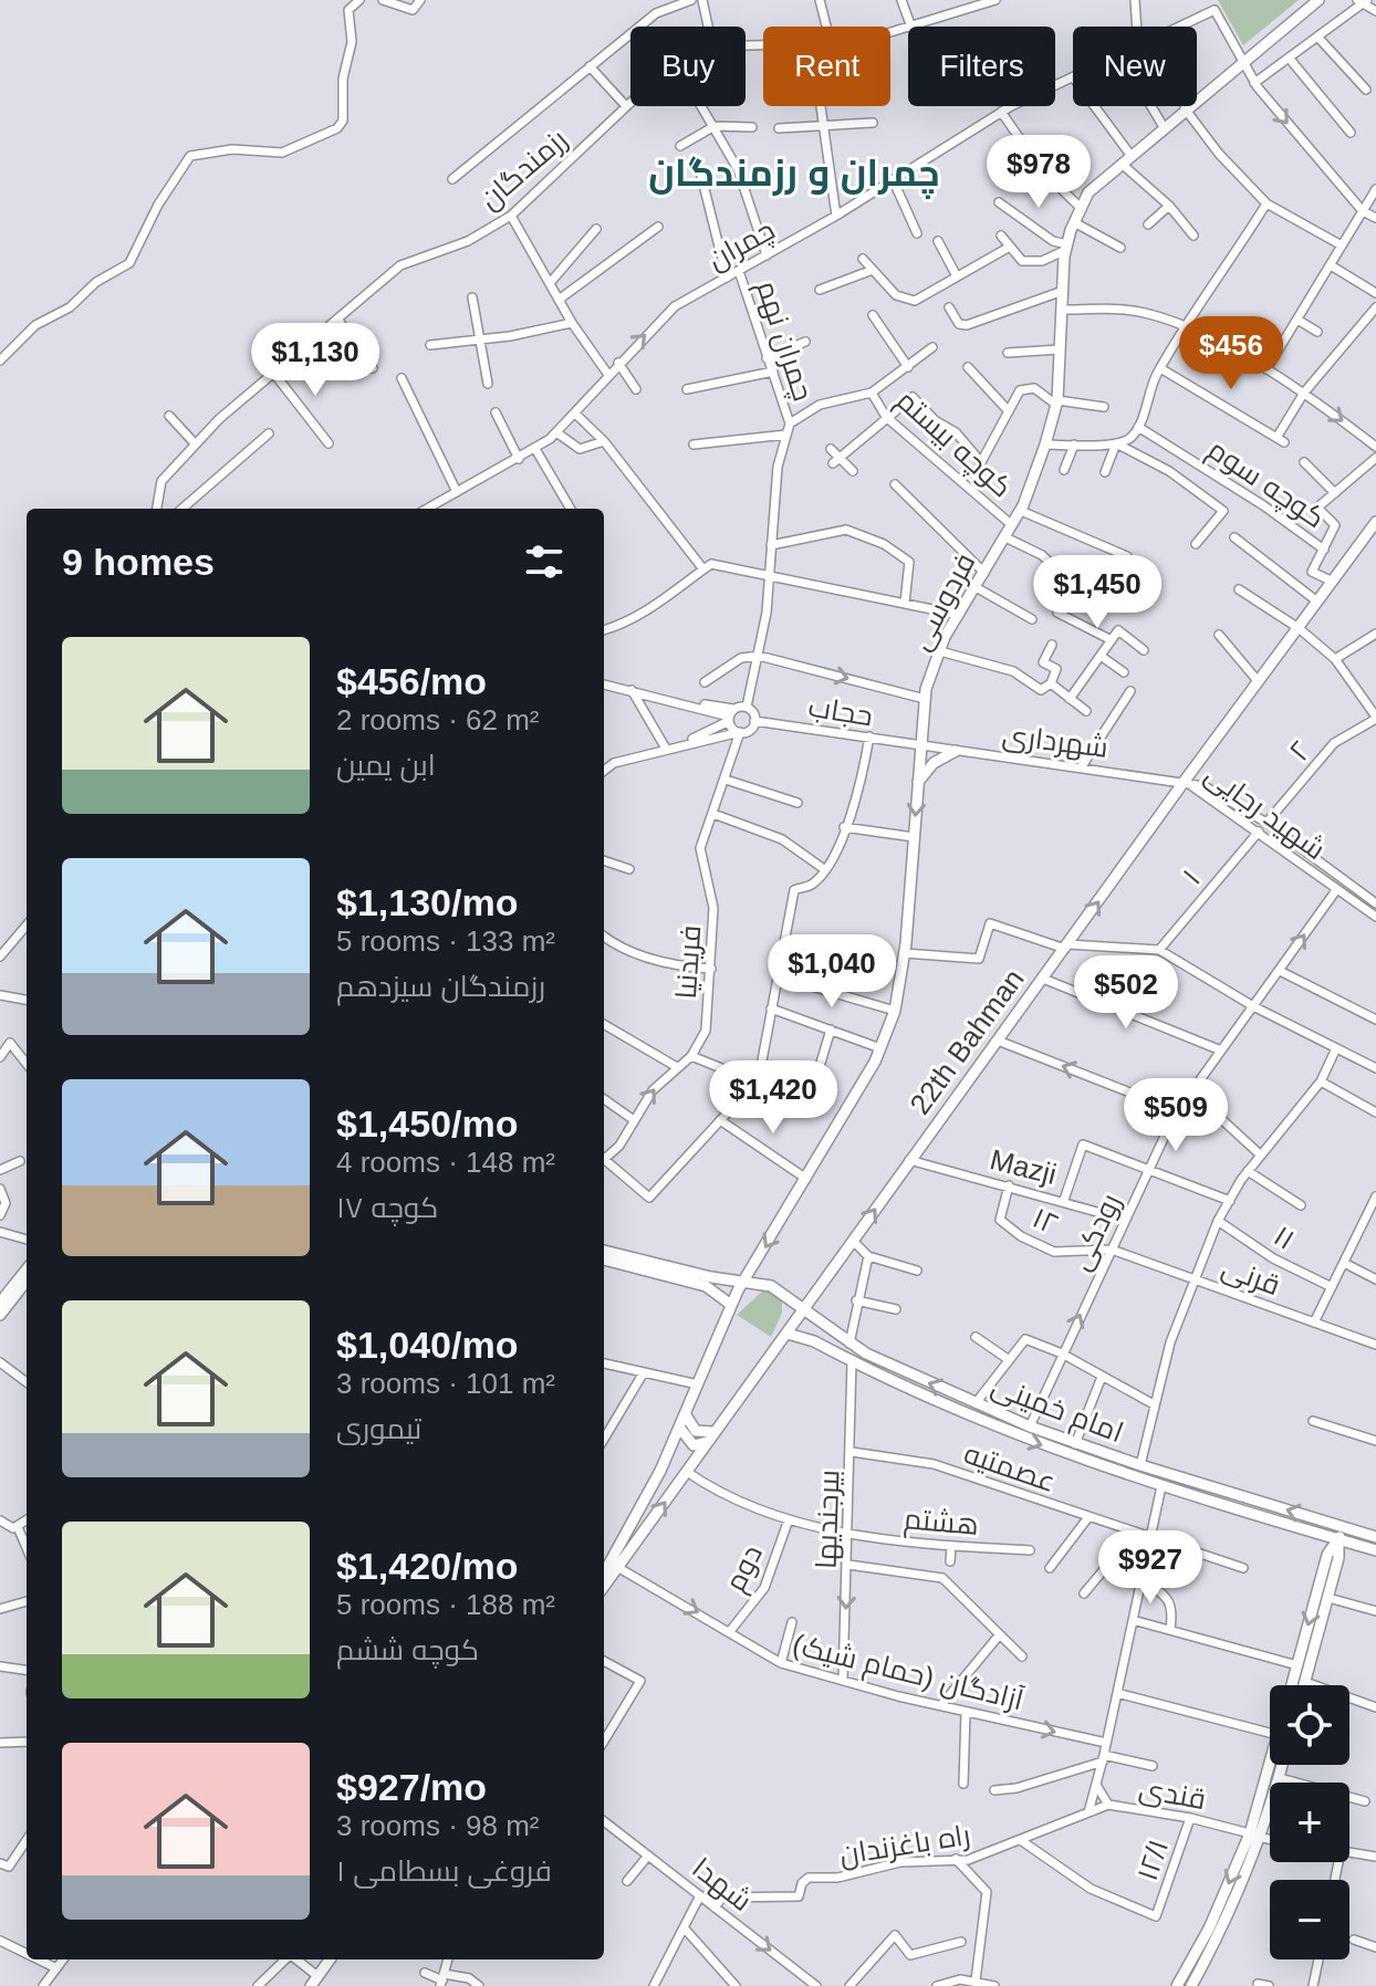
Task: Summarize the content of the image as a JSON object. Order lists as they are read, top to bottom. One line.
{"streets":{"main road":["فردوسی","22th Bahman","امام خمینی"],"street":["رزمندگان","چمران","چمران نهم","کوچه بیستم","کوچه سوم","حجاب","شهرداری","۲","شهید رجایی","۱","فریدنیا","Mazji","۱۲","رودکی","۱۱","قرنی","عصمتیه","بیرجندیها","هشتم","دوم","آزادگان (حمام شیک)","قندی","راه باغزندان","۱۲/۱","شهدا"]},"crossings":[["چمران","چمران نهم"],["چمران","فردوسی"],["کوچه بیستم","فردوسی"],["فردوسی","حجاب"],["فردوسی","شهرداری"],["فردوسی","امام خمینی"],["حجاب","شهرداری"],["شهرداری","شهید رجایی"],["شهرداری","22th Bahman"],["۲","شهید رجایی"],["شهید رجایی","۱"],["شهید رجایی","22th Bahman"],["شهید رجایی","رودکی"],["22th Bahman","Mazji"],["22th Bahman","امام خمینی"],["22th Bahman","هشتم"],["22th Bahman","آزادگان (حمام شیک)"],["Mazji","۱۲"],["Mazji","رودکی"],["۱۲","رودکی"],["۱۲","قرنی"],["رودکی","قرنی"],["رودکی","امام خمینی"],["امام خمینی","بیرجندیها"],["عصمتیه","بیرجندیها"],["بیرجندیها","هشتم"],["بیرجندیها","آزادگان (حمام شیک)"],["هشتم","دوم"],["دوم","آزادگان (حمام شیک)"],["قندی","راه باغزندان"],["قندی","۱۲/۱"],["راه باغزندان","۱۲/۱"],["راه باغزندان","شهدا"]],"one_way":["آزادگان (حمام شیک)"],"districts":["چمران و رزمندگان"],"page":{"chip":["Buy","Rent","Filters","New"],"price":["$978","$456","$1,130","$1,450","$1,040","$502","$1,420","$509","$927"],"heading":"9 homes","list":[{"name":"$456/mo","note":"2 rooms · 62 m² · ابن یمین"},{"name":"$1,130/mo","note":"5 rooms · 133 m² · رزمندگان سیزدهم"},{"name":"$1,450/mo","note":"4 rooms · 148 m² · ۱۷ کوچه"},{"name":"$1,040/mo","note":"3 rooms · 101 m² · تیموری"},{"name":"$1,420/mo","note":"5 rooms · 188 m² · کوچه ششم"},{"name":"$927/mo","note":"3 rooms · 98 m² · فروغی بسطامی ۱"}],"map_buttons":["+","−"]}}
